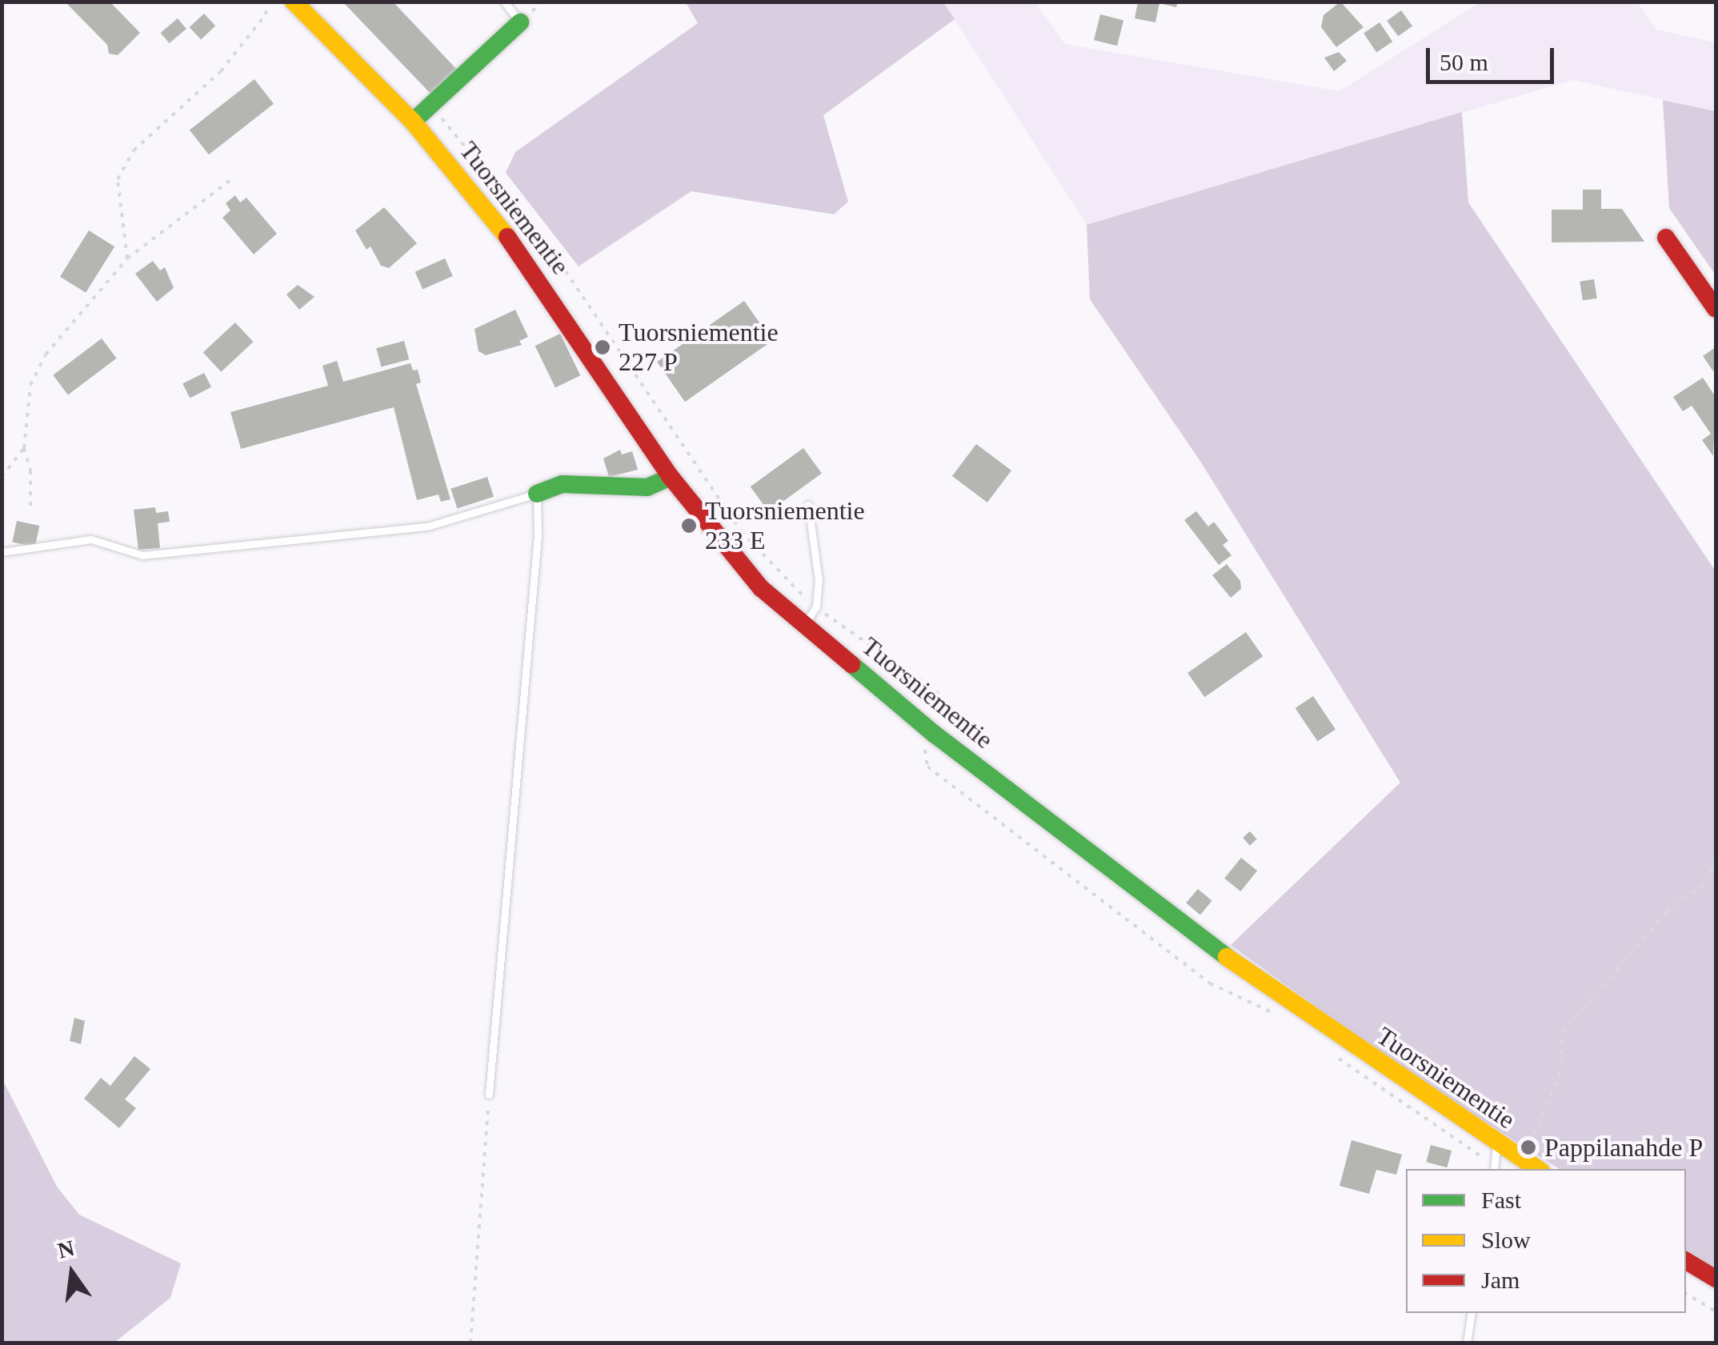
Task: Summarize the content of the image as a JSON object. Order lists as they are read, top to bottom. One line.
{"streets":{"main road":["Tuorsniementie"]},"places":["Tuorsniementie 227 P","Tuorsniementie 233 E","Pappilanahde P"],"legend":["Fast","Slow","Jam"],"scale_bar":"50 m","north":"top"}
